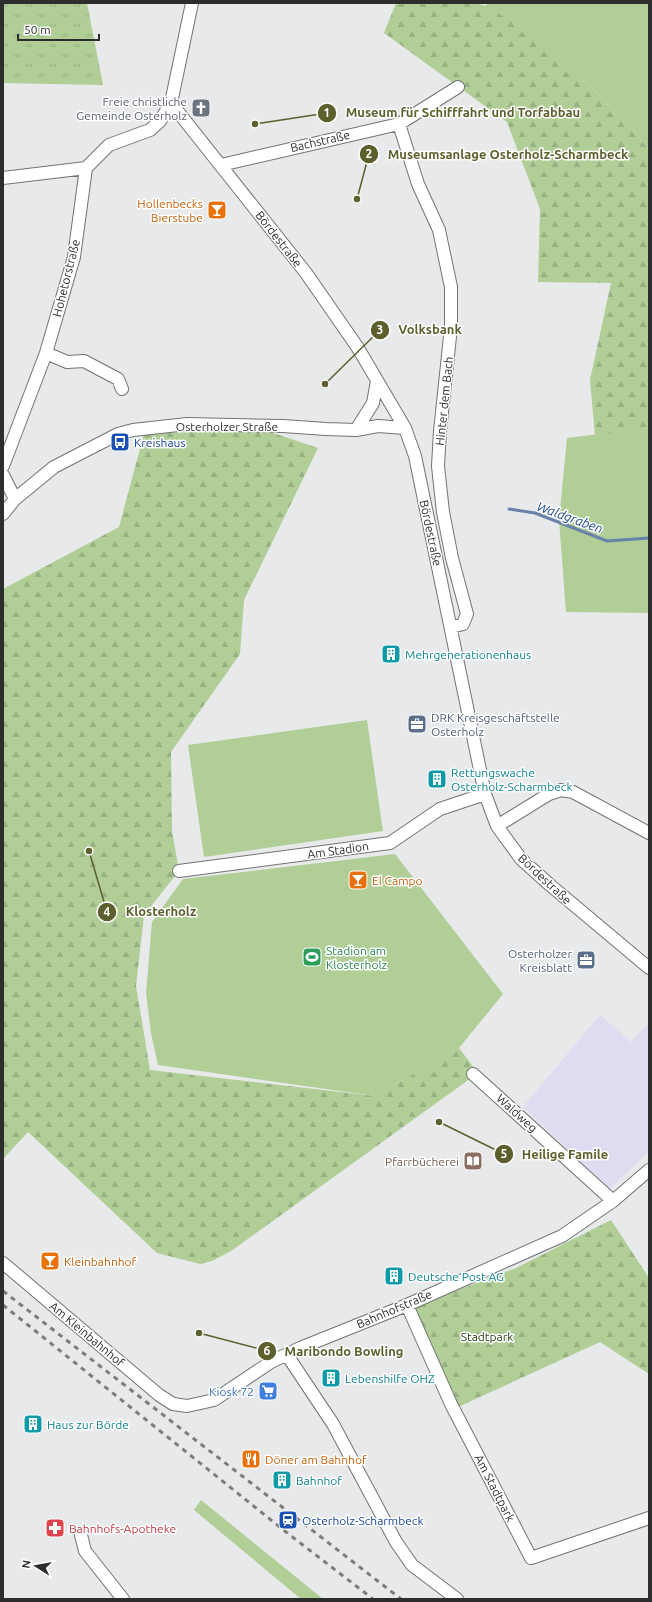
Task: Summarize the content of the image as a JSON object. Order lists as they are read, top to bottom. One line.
{"streets":{"street":["Bachstraße","Bördestraße","Hohetorstraße","Hinter dem Bach","Osterholzer Straße","Am Stadion","Waldweg","Bahnhofstraße","Am Kleinbahnhof","Am Stadtpark"]},"crossings":[["Bachstraße","Bördestraße"],["Bachstraße","Hinter dem Bach"],["Bördestraße","Hinter dem Bach"],["Bördestraße","Osterholzer Straße"],["Bördestraße","Am Stadion"],["Waldweg","Bahnhofstraße"],["Bahnhofstraße","Am Kleinbahnhof"],["Bahnhofstraße","Am Stadtpark"]],"water":["Waldgraben"],"parks":["Stadtpark"],"places":{"church":["Freie christliche Gemeinde Osterholz"],"other":["Museum für Schifffahrt und Torfabbau","Museumsanlage Osterholz-Scharmbeck","Volksbank","Klosterholz","Heilige Famile","Maribondo Bowling"],"bar":["Hollenbecks Bierstube","El Campo","Kleinbahnhof"],"bus stop":["Kreishaus"],"building":["Mehrgenerationenhaus","Rettungswache Osterholz-Scharmbeck","Deutsche Post AG","Lebenshilfe OHZ","Haus zur Börde","Bahnhof"],"office":["DRK Kreisgeschäftstelle Osterholz","Osterholzer Kreisblatt"],"sports":["Stadion am Klosterholz"],"library":["Pfarrbücherei"],"supermarket":["Kiosk 72"],"restaurant":["Döner am Bahnhof"],"station":["Osterholz-Scharmbeck"],"pharmacy":["Bahnhofs-Apotheke"]},"scale_bar":"50 m","north":"left"}
